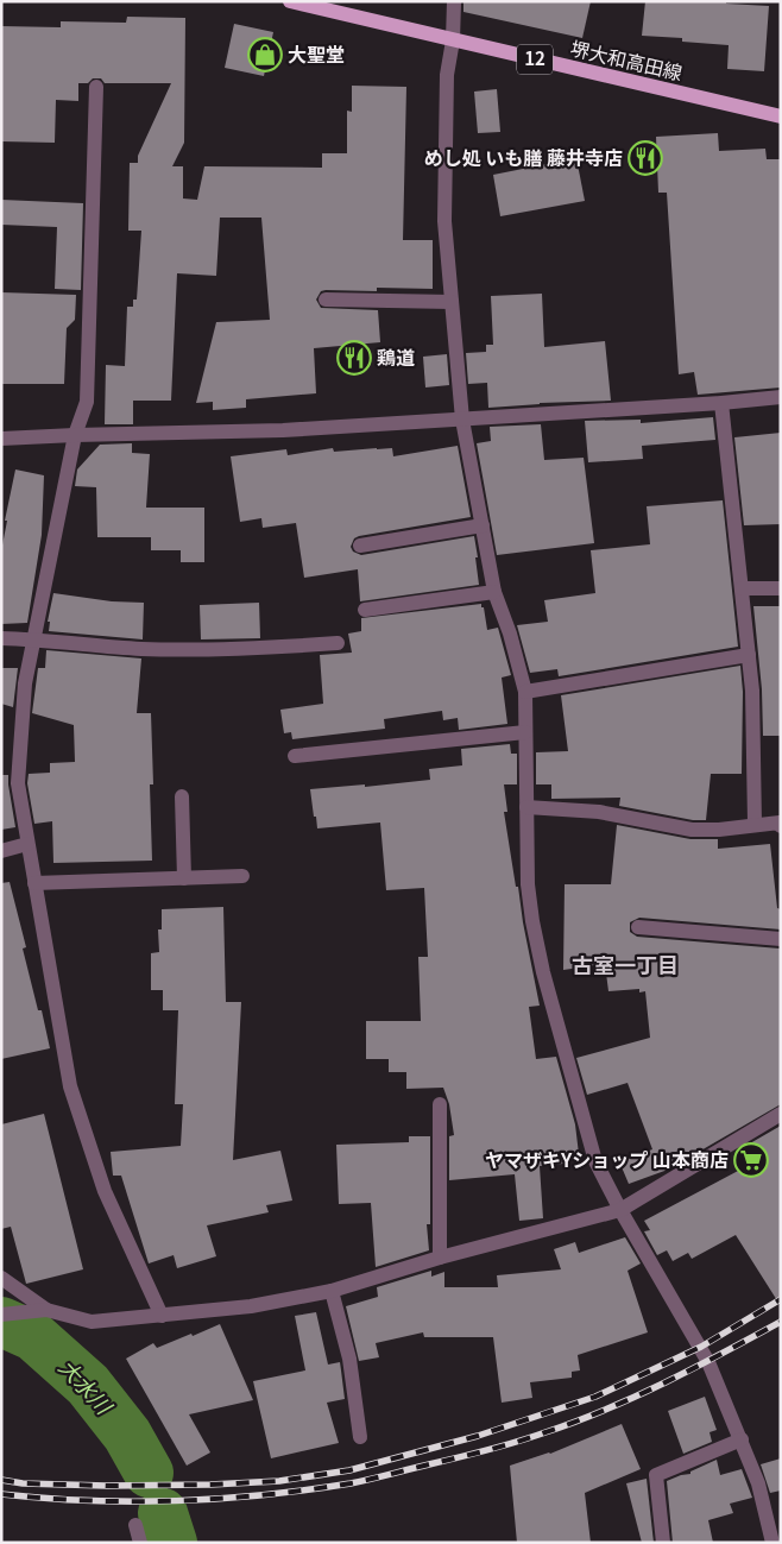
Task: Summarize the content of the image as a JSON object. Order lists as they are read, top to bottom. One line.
{"streets":{"main road":["12","堺大和高田線"]},"districts":["古室一丁目"],"water":["大水川"],"places":{"shop":["大聖堂"],"restaurant":["めし処 いも膳 藤井寺店","鶏道"],"supermarket":["ヤマザキYショップ 山本商店"]}}
